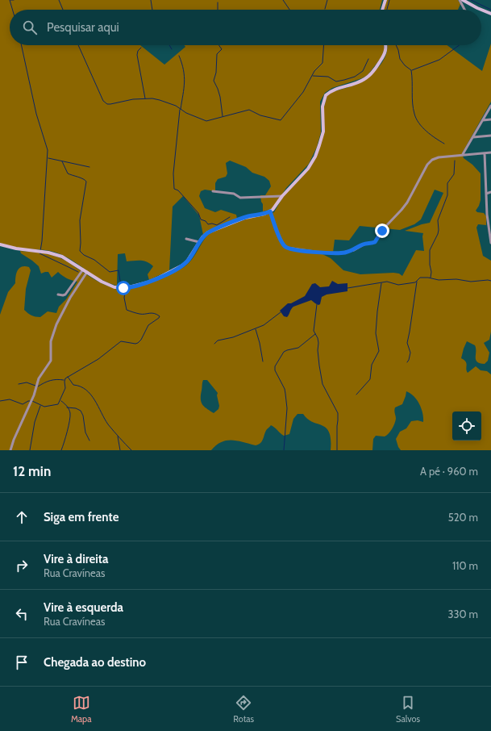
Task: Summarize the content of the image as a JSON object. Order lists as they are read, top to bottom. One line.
{"page":{"search":"Pesquisar aqui","heading":["12 min","A pé · 960 m"],"list":[["Siga em frente","520 m"],["Vire à direita","Rua Cravíneas","110 m"],["Vire à esquerda","Rua Cravíneas","330 m"],"Chegada ao destino"],"nav":["Mapa","Rotas","Salvos"]}}
